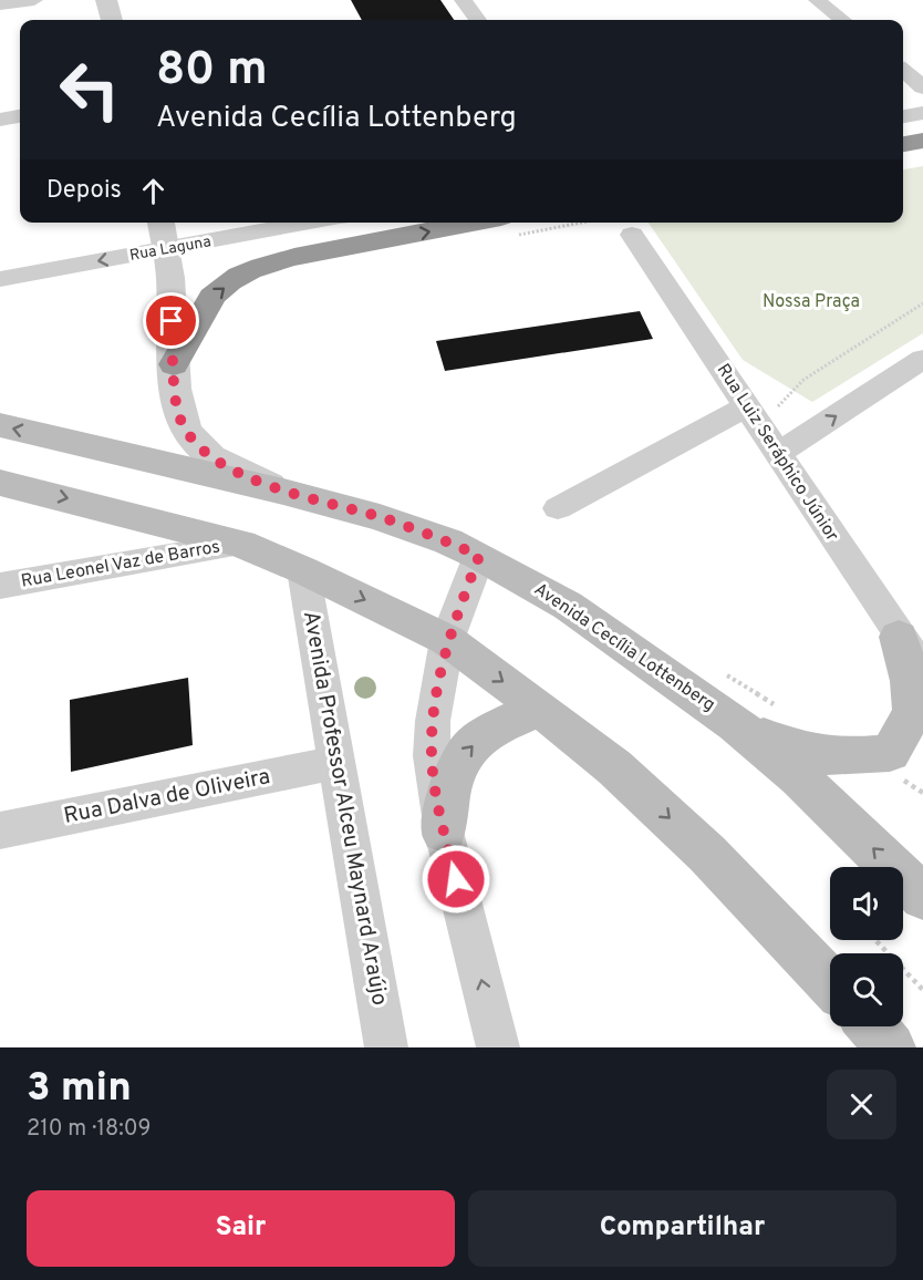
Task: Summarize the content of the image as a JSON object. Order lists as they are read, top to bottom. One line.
{"streets":{"main road":["Avenida Cecília Lottenberg"],"street":["Rua Laguna","Rua Luiz Seráphico Júnior","Rua Leonel Vaz de Barros","Rua Dalva de Oliveira","Avenida Professor Alceu Maynard Araújo"]},"crossings":[["Rua Dalva de Oliveira","Avenida Professor Alceu Maynard Araújo"]],"parks":["Nossa Praça"],"page":{"turn":["80 m","Avenida Cecília Lottenberg"],"then":"Depois","heading":["3 min","210 m · 18:09"],"buttons":["Sair","Compartilhar"]}}
